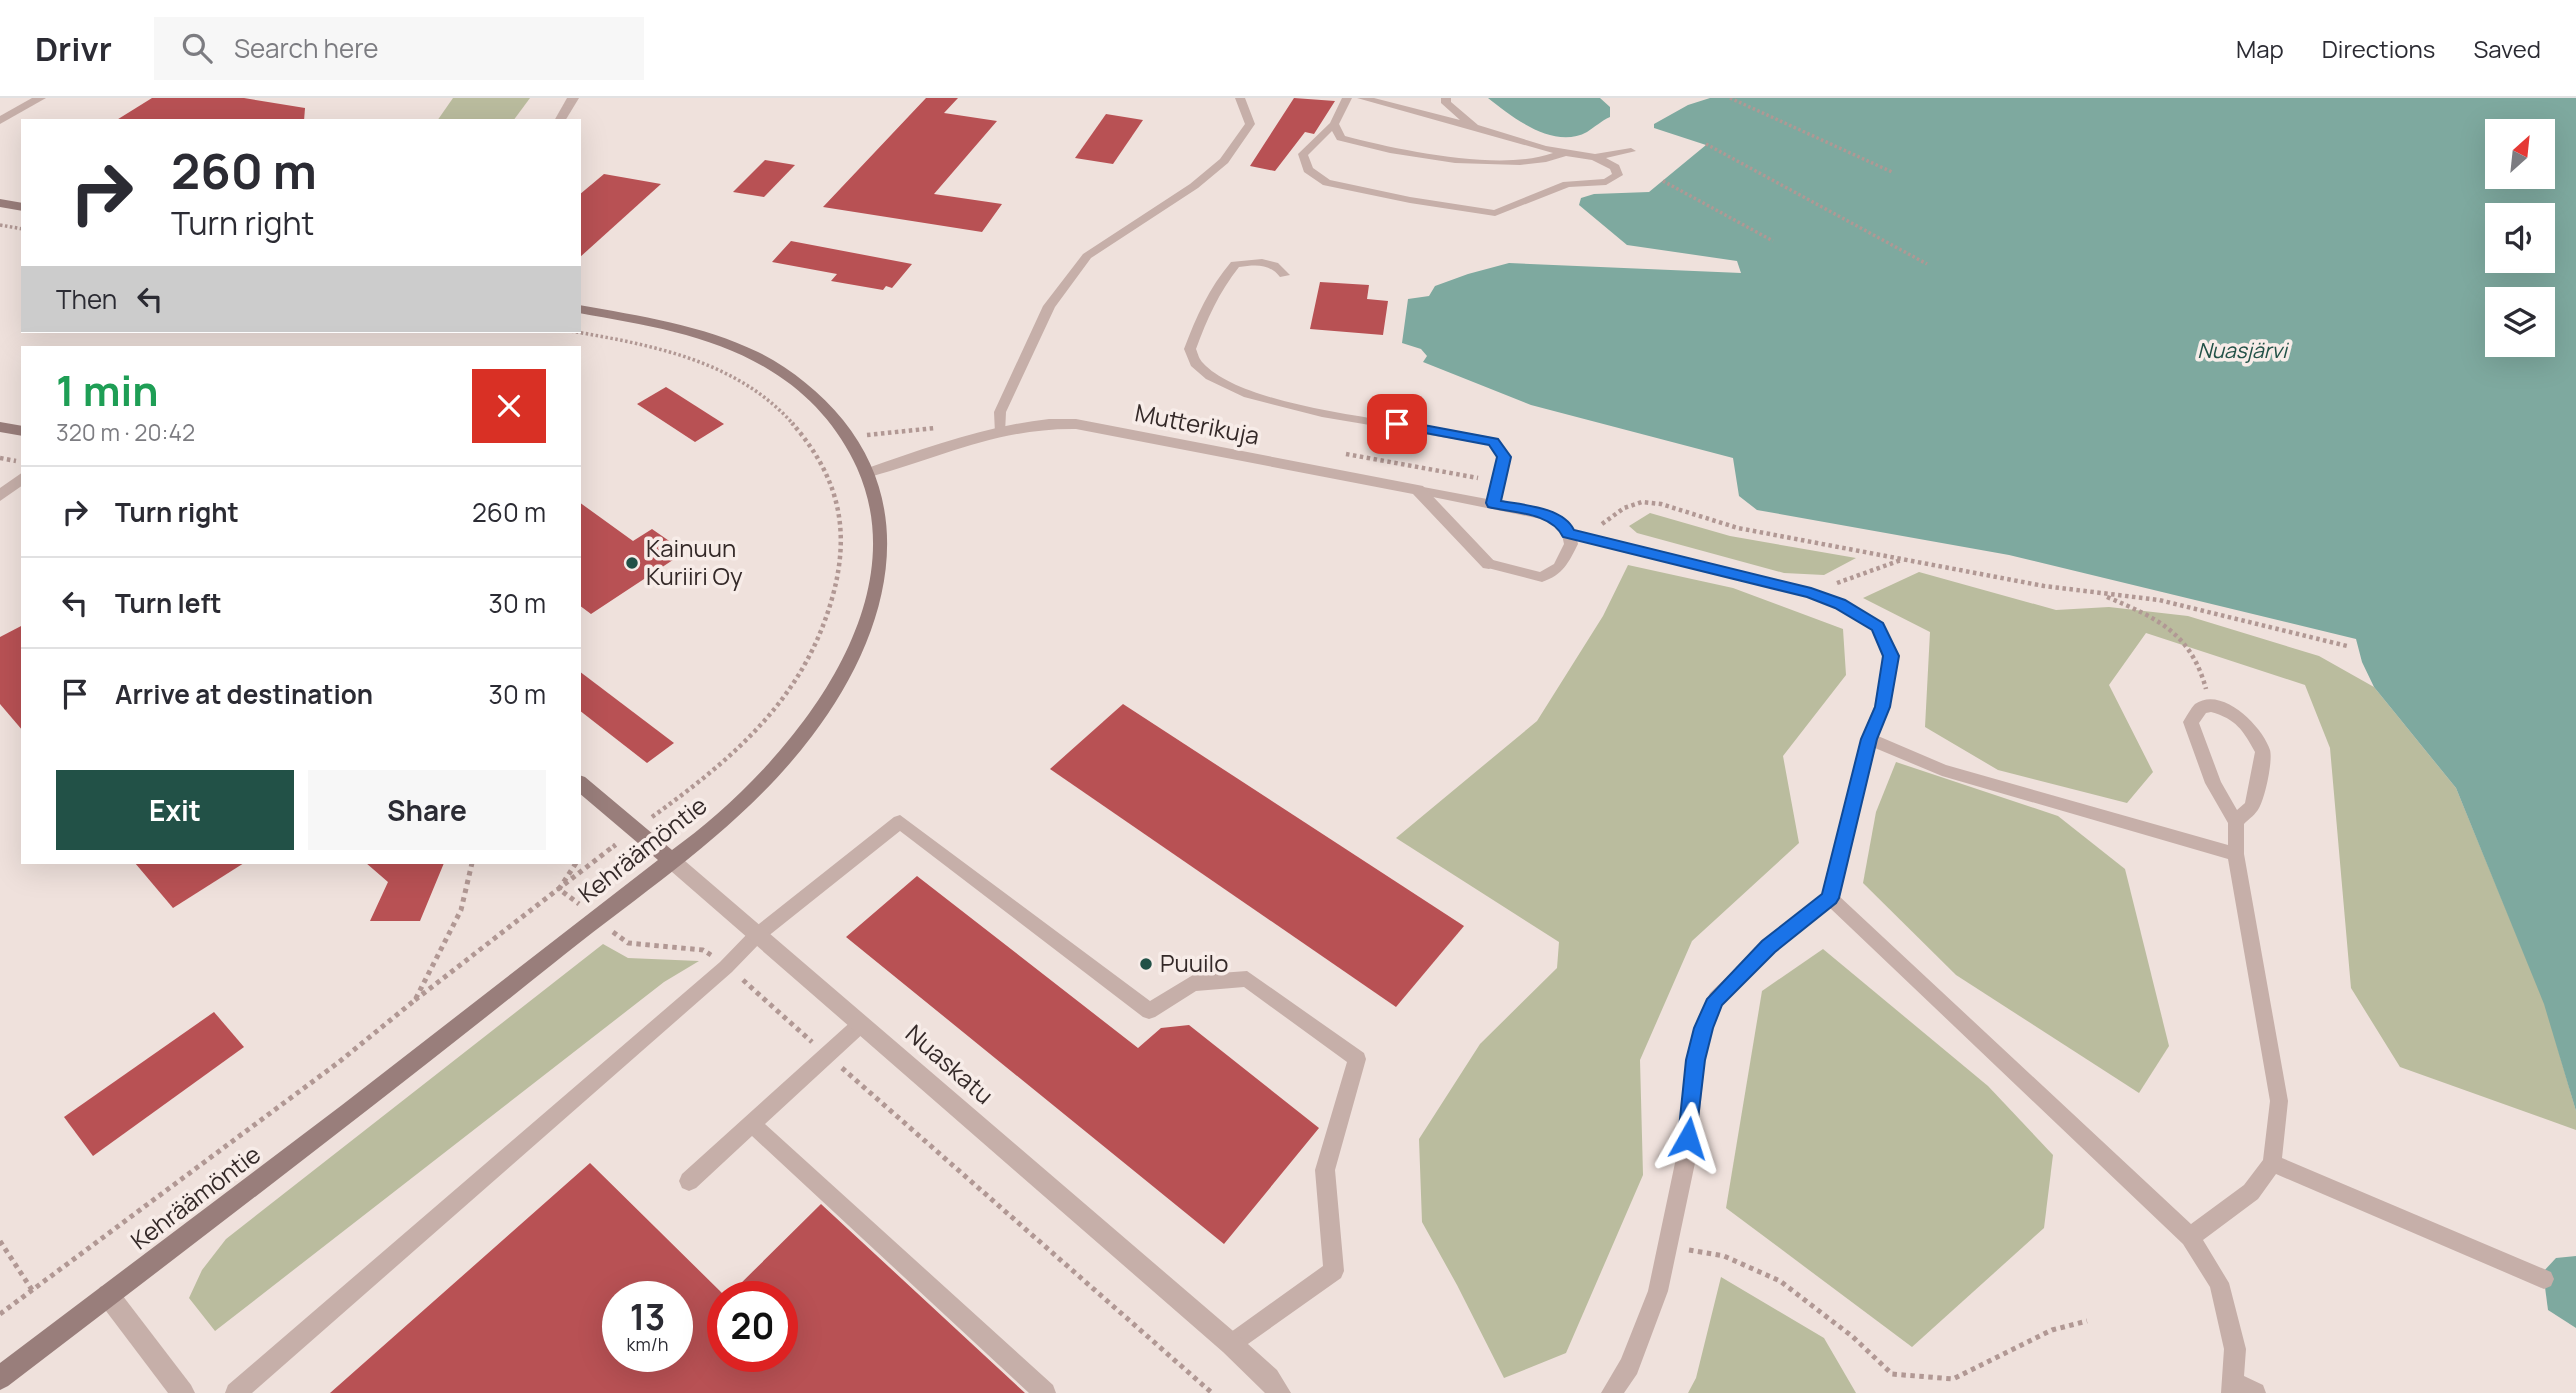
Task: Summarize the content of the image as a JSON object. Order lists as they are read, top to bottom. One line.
{"streets":{"street":["Mutterikuja","Kehräämöntie","Nuaskatu"]},"crossings":[["Mutterikuja","Kehräämöntie"],["Kehräämöntie","Nuaskatu"]],"water":["Nuasjärvi"],"places":["Kainuun Kuriiri Oy","Puuilo"],"north":"top right","page":{"header":"Drivr","search":"Search here","nav":["Map","Directions","Saved"],"turn":["260 m","Turn right"],"then":"Then","heading":["1 min","320 m · 20:42"],"list":[{"name":"Turn right","value":"260 m"},{"name":"Turn left","value":"30 m"},{"name":"Arrive at destination","value":"30 m"}],"buttons":["Exit","Share"],"speed":"13 km/h","limit":"20"}}
